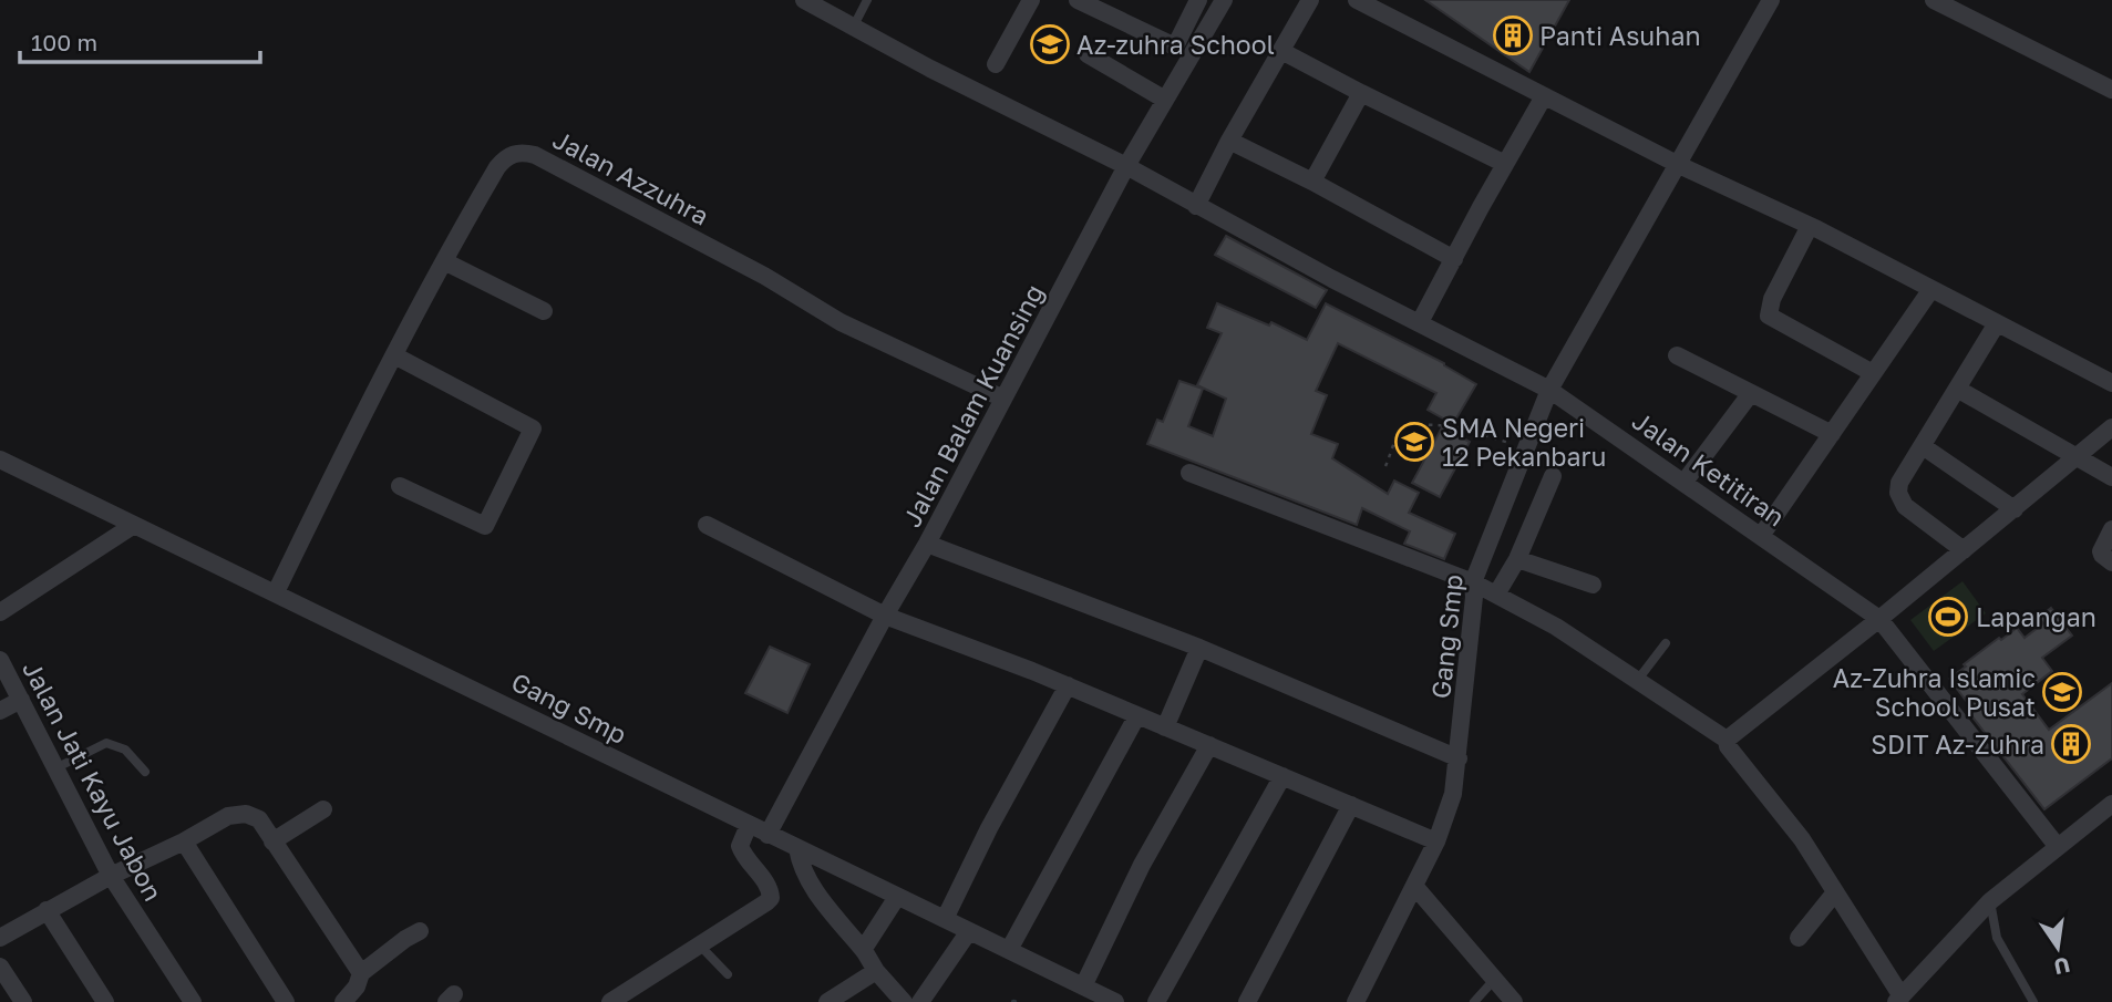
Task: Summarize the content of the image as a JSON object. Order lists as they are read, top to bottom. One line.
{"streets":{"street":["Jalan Azzuhra","Jalan Balam Kuansing","Jalan Ketitiran","Gang Smp","Jalan Jati Kayu Jabon"]},"crossings":[["Jalan Azzuhra","Jalan Balam Kuansing"],["Jalan Azzuhra","Gang Smp"],["Jalan Balam Kuansing","Jalan Ketitiran"],["Jalan Balam Kuansing","Gang Smp"],["Jalan Ketitiran","Gang Smp"]],"places":{"building":["Panti Asuhan","SDIT Az-Zuhra"],"school or university":["Az-zuhra School","SMA Negeri 12 Pekanbaru","Az-Zuhra Islamic School Pusat"],"sports":["Lapangan"]},"scale_bar":"100 m","north":"bottom"}
